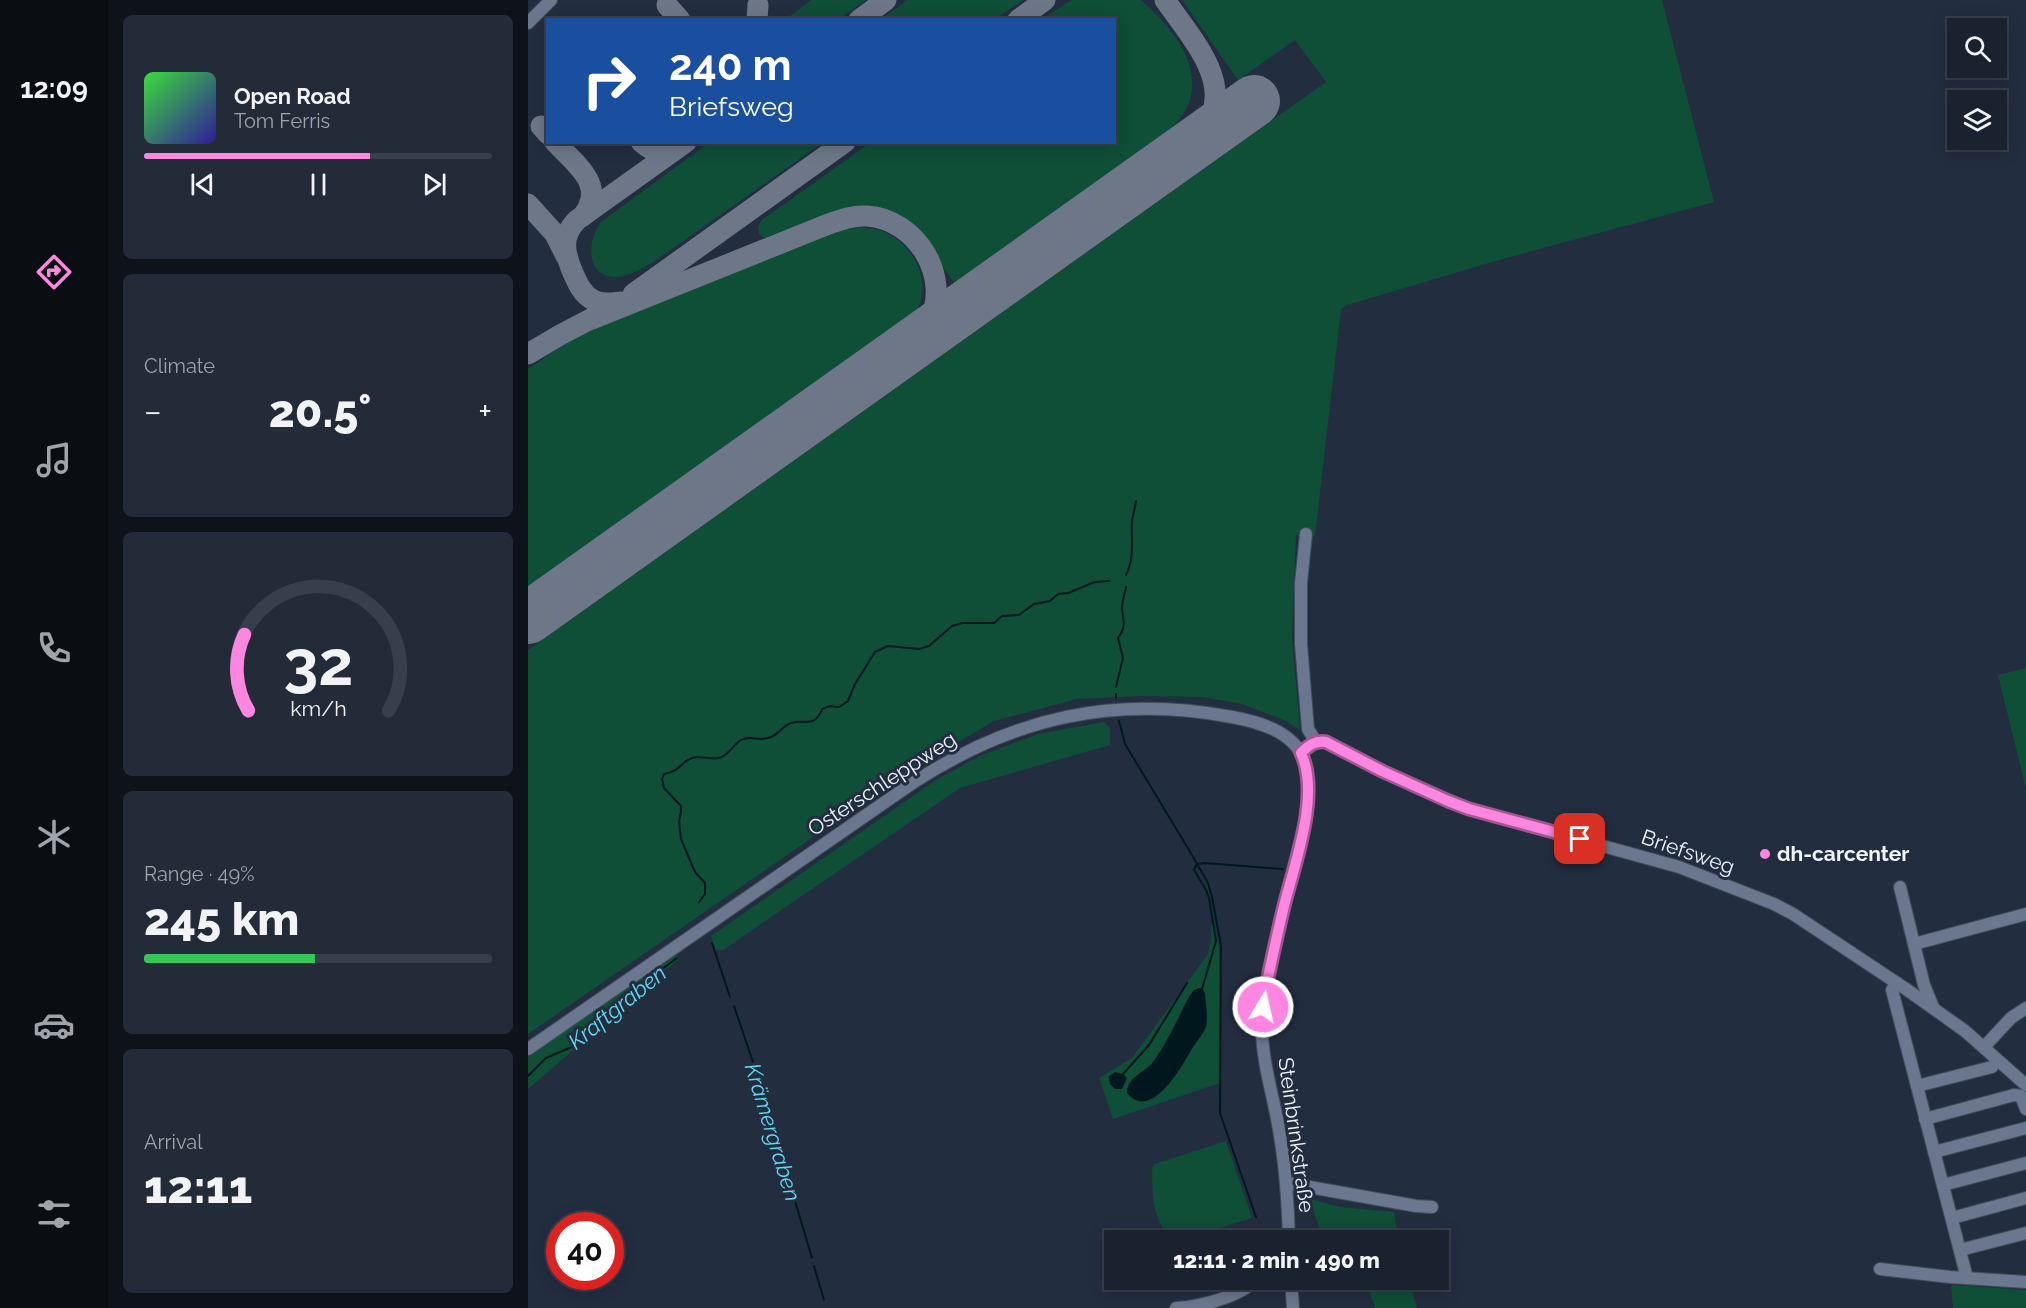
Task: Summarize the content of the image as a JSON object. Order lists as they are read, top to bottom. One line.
{"streets":{"street":["Osterschleppweg","Briefsweg","Steinbrinkstraße"]},"crossings":[["Osterschleppweg","Steinbrinkstraße"]],"water":["Kraftgraben","Krämergraben"],"places":["dh-carcenter"],"page":{"tabs":"12:09","turn":["240 m","Briefsweg"],"song":["Open Road","Tom Ferris"],"tile":["Climate",["Range · 49%","245 km"],["Arrival","12:11"]],"heat":["−","20.5°","+"],"limit":"40","trip":"12:11 · 2 min · 490 m","gauge":["32","km/h"]}}
